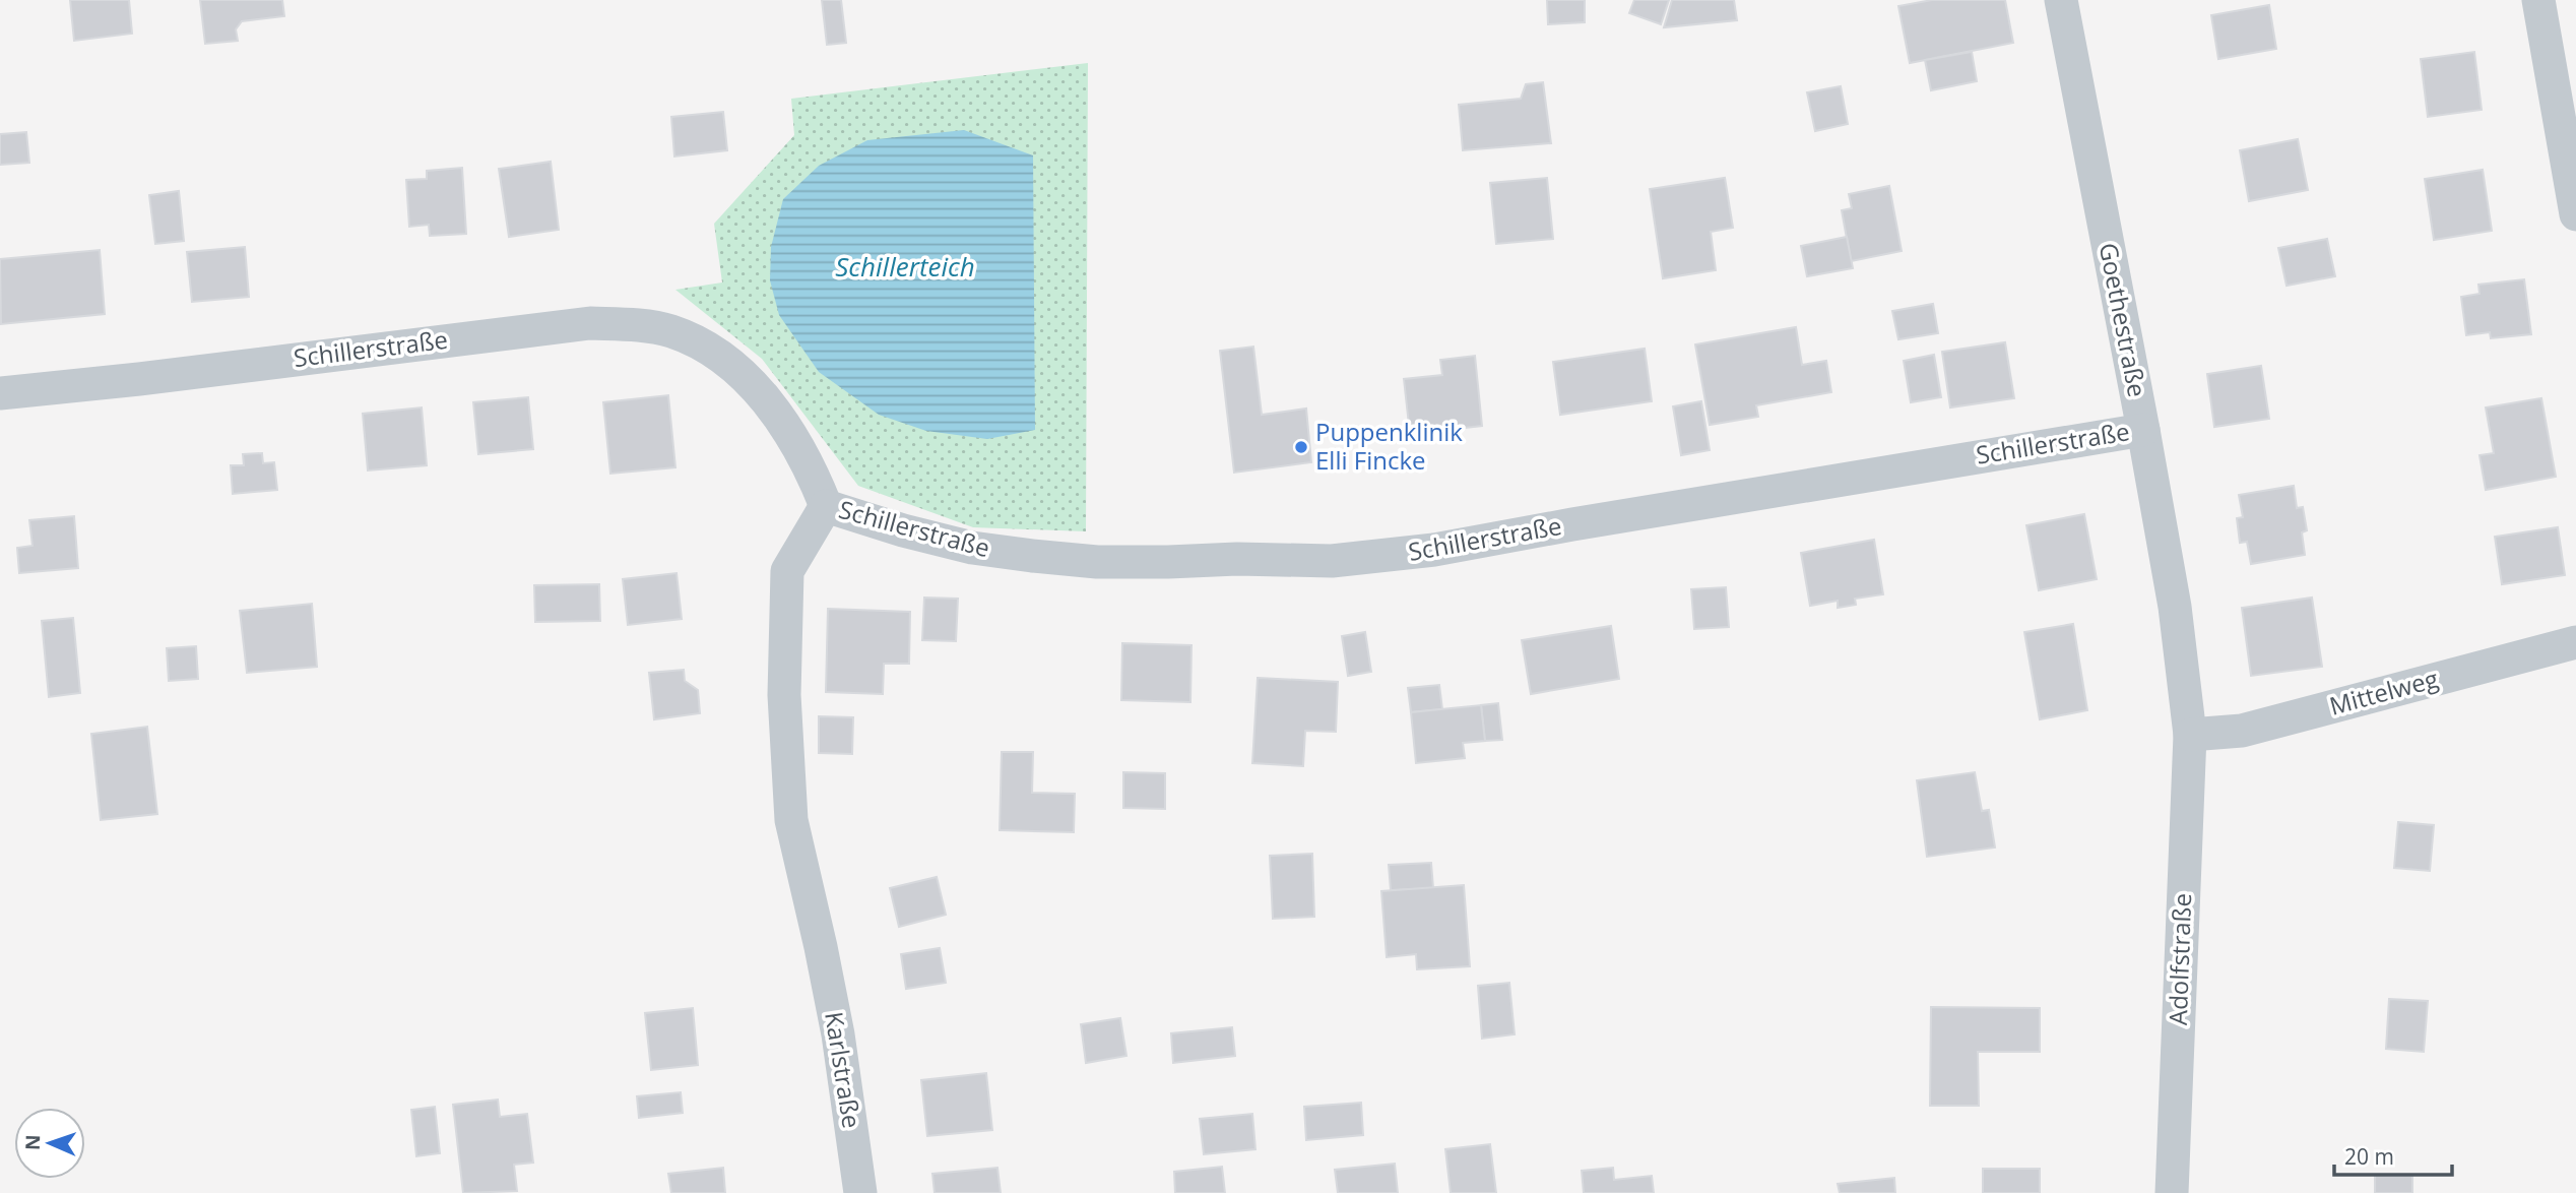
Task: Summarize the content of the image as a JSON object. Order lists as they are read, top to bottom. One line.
{"streets":{"street":["Goethestraße","Schillerstraße","Mittelweg","Adolfstraße","Karlstraße"]},"crossings":[["Goethestraße","Schillerstraße"],["Goethestraße","Mittelweg"],["Goethestraße","Adolfstraße"],["Schillerstraße","Karlstraße"],["Mittelweg","Adolfstraße"]],"water":["Schillerteich"],"places":["Puppenklinik Elli Fincke"],"scale_bar":"20 m","north":"left"}
